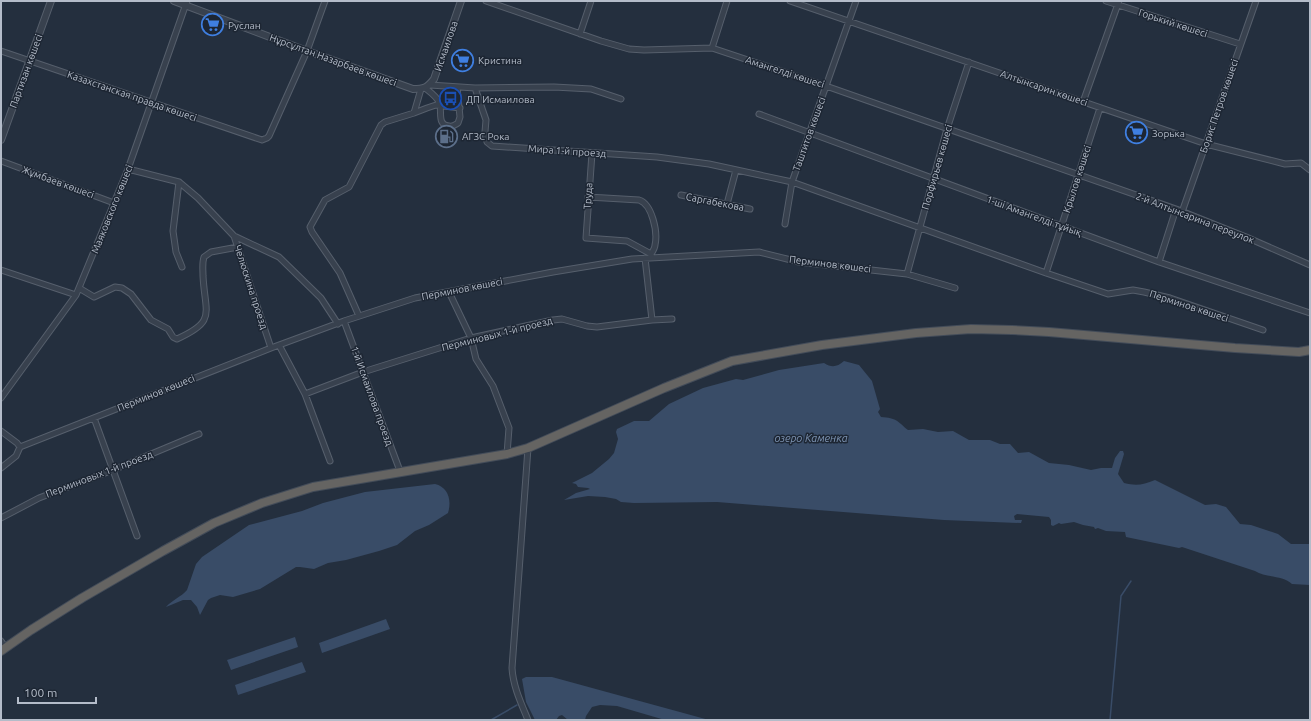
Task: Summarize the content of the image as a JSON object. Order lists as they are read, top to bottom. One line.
{"streets":{"street":["Горький көшесі","Исмаилова","Нұрсұлтан Назарбаев көшесі","Партизан көшесі","Амангелді көшесі","Алтынсарин көшесі","Казахстанская правда көшесі","Борис Петров көшесі","Таштитов көшесі","Мира 1-й проезд","Порфирьев көшесі","Крылов көшесі","Жұмбаев көшесі","Труда","Саргабекова","Маяковского көшесі","1-ші Амангелді тұйық","2-й Алтынсарина переулок","Перминов көшесі","Челюскина проезд","Перминовых 1-й проезд","1-й Исмаилова проезд"]},"crossings":[["Горький көшесі","Борис Петров көшесі"],["Исмаилова","Нұрсұлтан Назарбаев көшесі"],["Нұрсұлтан Назарбаев көшесі","Казахстанская правда көшесі"],["Нұрсұлтан Назарбаев көшесі","Мира 1-й проезд"],["Нұрсұлтан Назарбаев көшесі","Маяковского көшесі"],["Партизан көшесі","Казахстанская правда көшесі"],["Амангелді көшесі","Таштитов көшесі"],["Амангелді көшесі","Порфирьев көшесі"],["Амангелді көшесі","Крылов көшесі"],["Амангелді көшесі","2-й Алтынсарина переулок"],["Алтынсарин көшесі","Борис Петров көшесі"],["Алтынсарин көшесі","Таштитов көшесі"],["Алтынсарин көшесі","Порфирьев көшесі"],["Алтынсарин көшесі","Крылов көшесі"],["Казахстанская правда көшесі","Маяковского көшесі"],["Борис Петров көшесі","2-й Алтынсарина переулок"],["Таштитов көшесі","1-ші Амангелді тұйық"],["Мира 1-й проезд","Труда"],["Порфирьев көшесі","1-ші Амангелді тұйық"],["Порфирьев көшесі","Перминов көшесі"],["Крылов көшесі","1-ші Амангелді тұйық"],["Крылов көшесі","2-й Алтынсарина переулок"],["Крылов көшесі","Перминов көшесі"],["Жұмбаев көшесі","Маяковского көшесі"],["Труда","Перминов көшесі"],["Маяковского көшесі","Челюскина проезд"],["Перминов көшесі","Челюскина проезд"],["Перминов көшесі","1-й Исмаилова проезд"],["Перминовых 1-й проезд","1-й Исмаилова проезд"]],"water":["озеро Каменка"],"places":{"supermarket":["Руслан","Кристина","Зорька"],"bus stop":["ДП Исмаилова"],"fuel station":["АГЗС Рока"]},"scale_bar":"100 m"}
